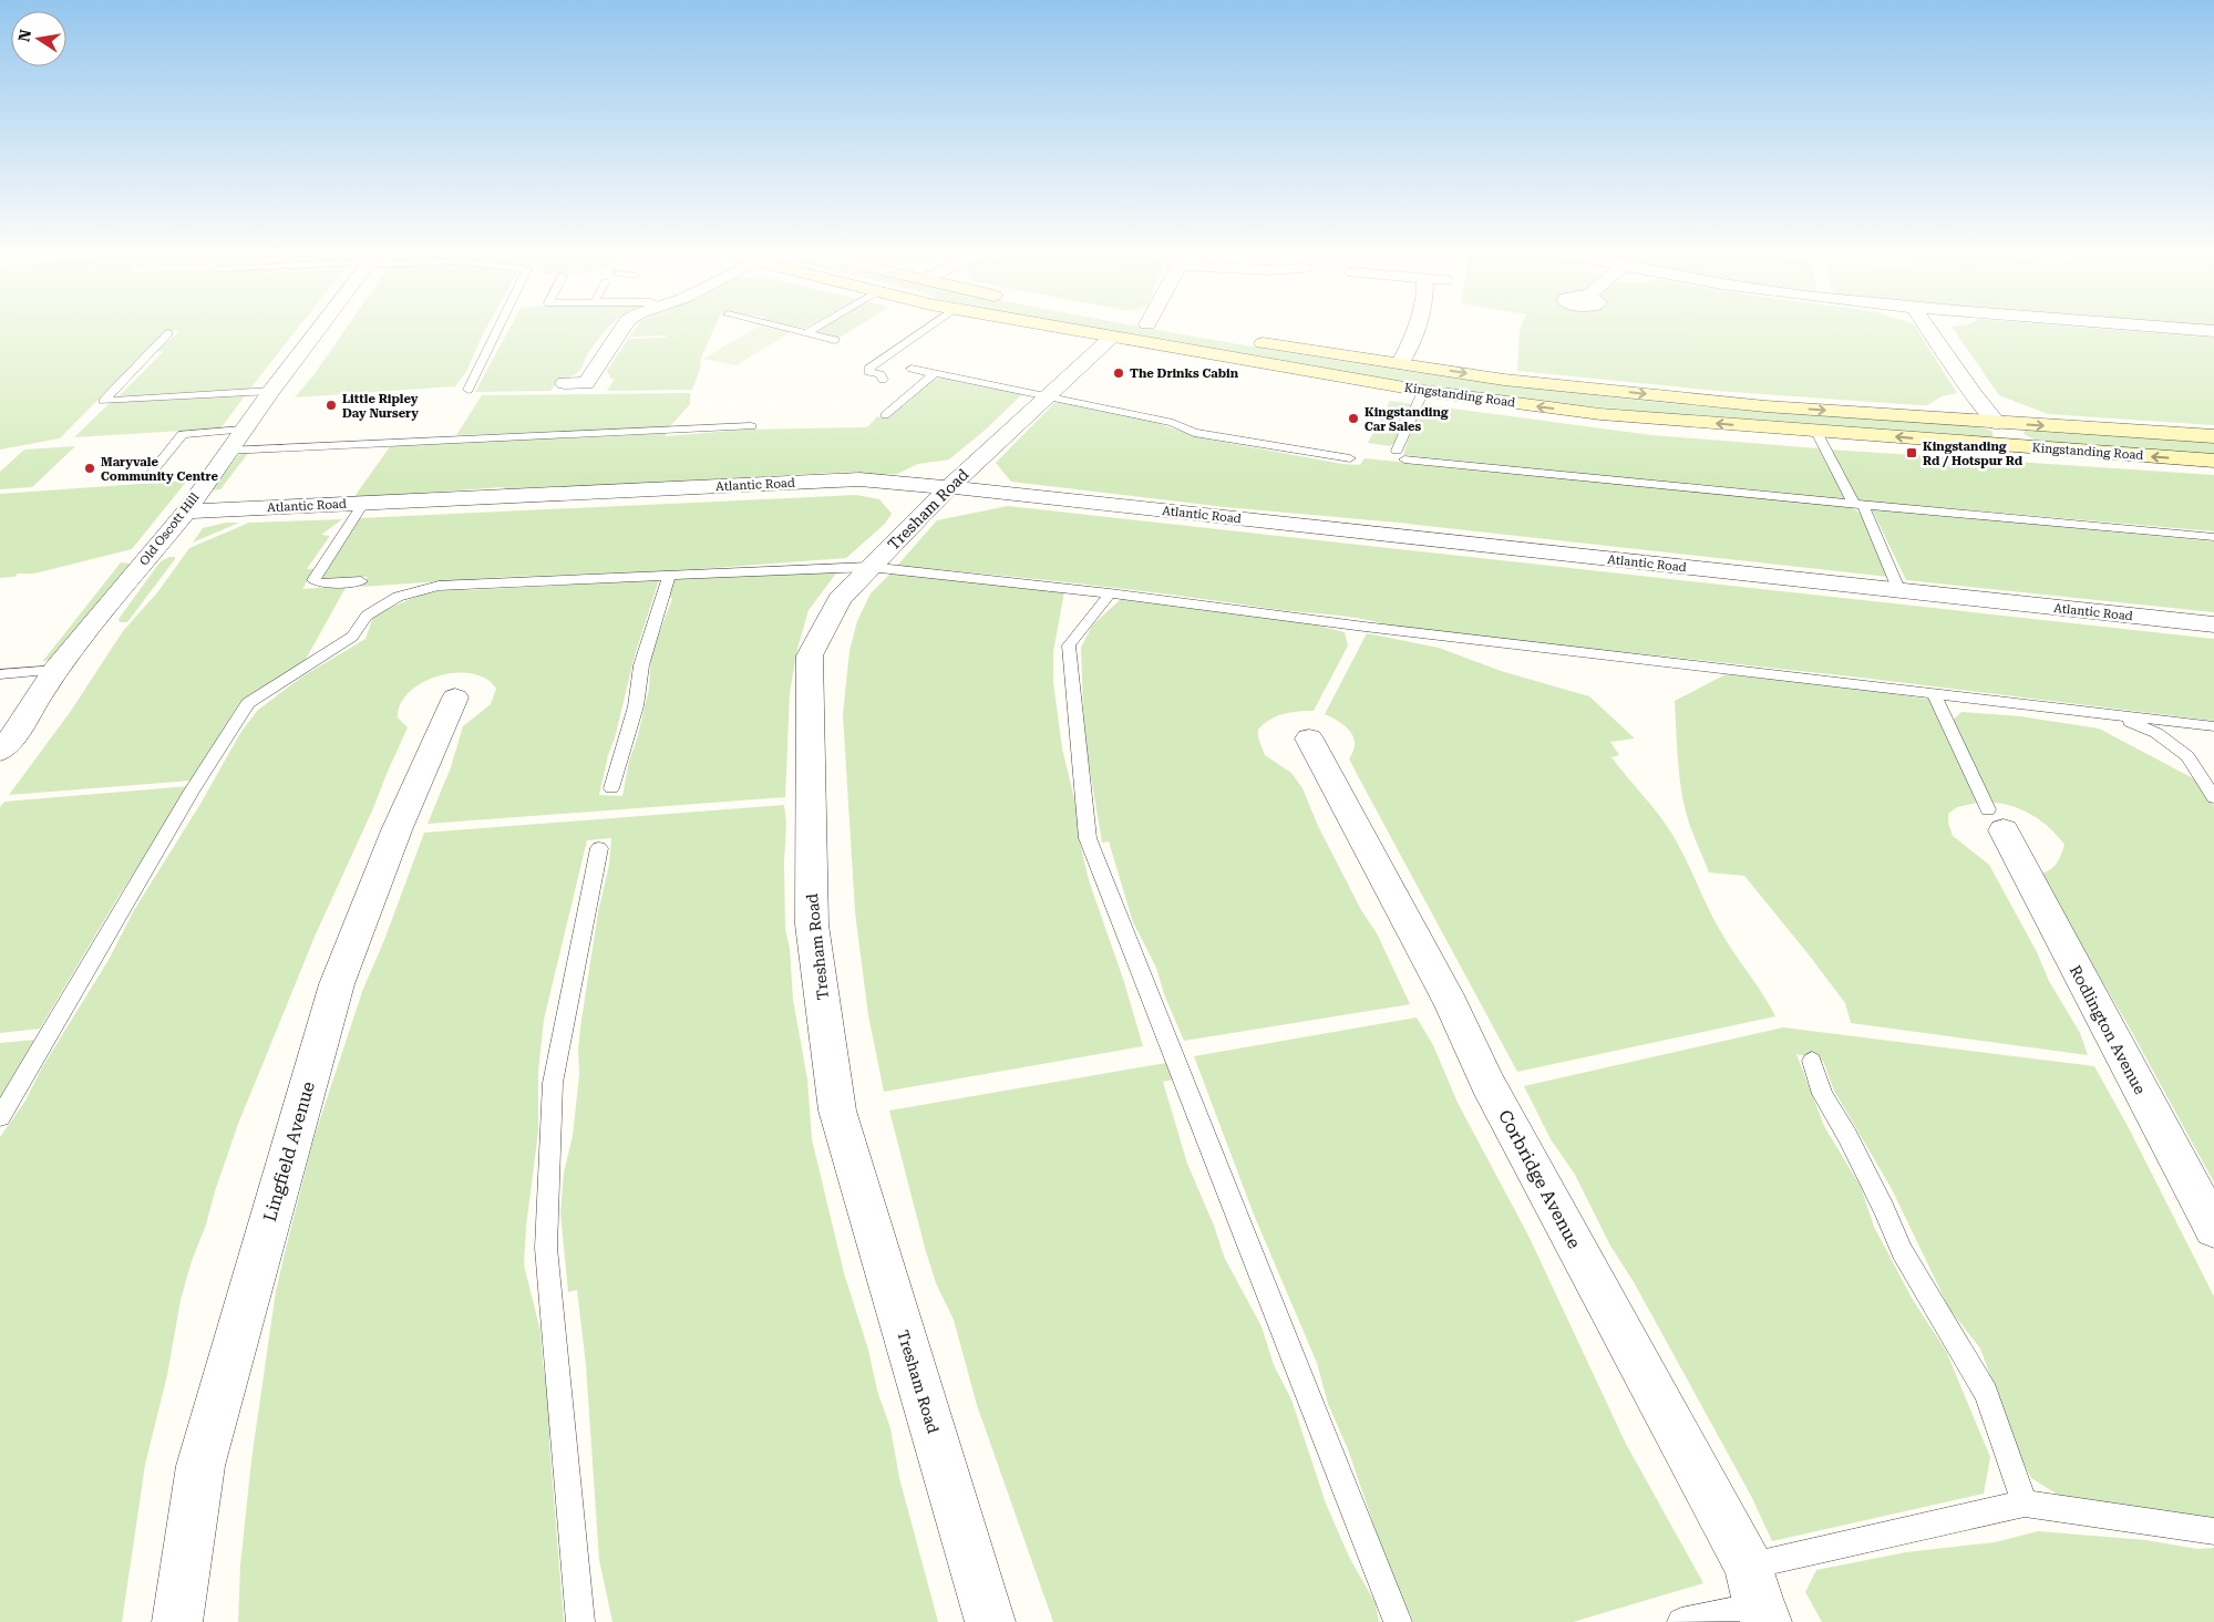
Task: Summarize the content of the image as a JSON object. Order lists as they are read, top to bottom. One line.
{"streets":{"main road":["Kingstanding Road"],"street":["Atlantic Road","Tresham Road","Old Oscott Hill","Rodlington Avenue","Lingfield Avenue","Corbridge Avenue"]},"crossings":[["Kingstanding Road","Tresham Road"],["Atlantic Road","Tresham Road"],["Atlantic Road","Old Oscott Hill"]],"places":{"other":["The Drinks Cabin","Little Ripley Day Nursery","Kingstanding Car Sales","Maryvale Community Centre"],"transit":["Kingstanding Rd / Hotspur Rd"]},"north":"left"}
